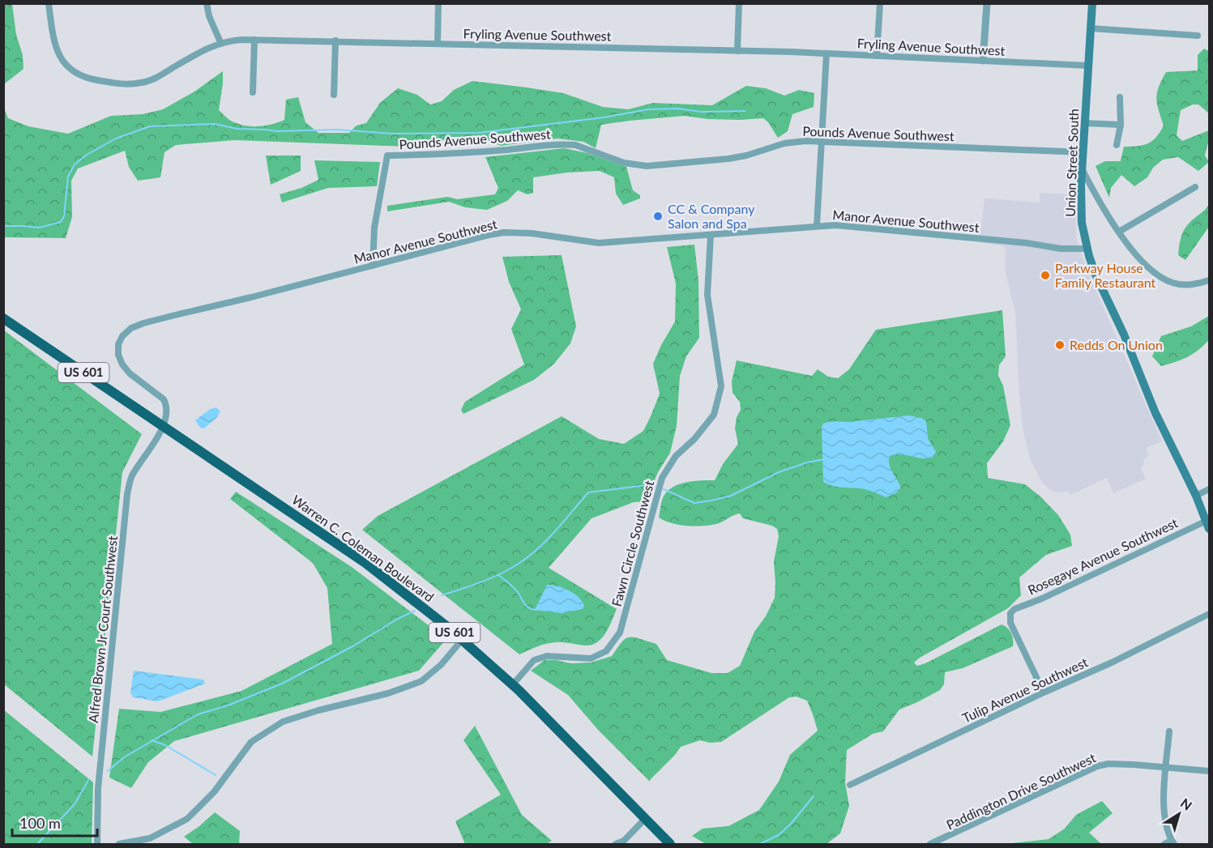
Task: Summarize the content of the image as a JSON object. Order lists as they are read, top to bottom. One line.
{"streets":{"highway":["US 601","Warren C. Coleman Boulevard"],"main road":["Union Street South"],"street":["Fryling Avenue Southwest","Pounds Avenue Southwest","Manor Avenue Southwest","Fawn Circle Southwest","Rosegaye Avenue Southwest","Alfred Brown Jr Court Southwest","Tulip Avenue Southwest","Paddington Drive Southwest"]},"crossings":[["Fryling Avenue Southwest","Union Street South"],["Pounds Avenue Southwest","Union Street South"],["Pounds Avenue Southwest","Manor Avenue Southwest"],["Union Street South","Manor Avenue Southwest"],["Union Street South","Rosegaye Avenue Southwest"],["Manor Avenue Southwest","Fawn Circle Southwest"],["Manor Avenue Southwest","Warren C. Coleman Boulevard"],["Manor Avenue Southwest","Alfred Brown Jr Court Southwest"],["Fawn Circle Southwest","Warren C. Coleman Boulevard"],["Warren C. Coleman Boulevard","Alfred Brown Jr Court Southwest"],["Rosegaye Avenue Southwest","Tulip Avenue Southwest"]],"places":["CC & Company Salon and Spa","Parkway House Family Restaurant","Redds On Union"],"scale_bar":"100 m","north":"top right"}
